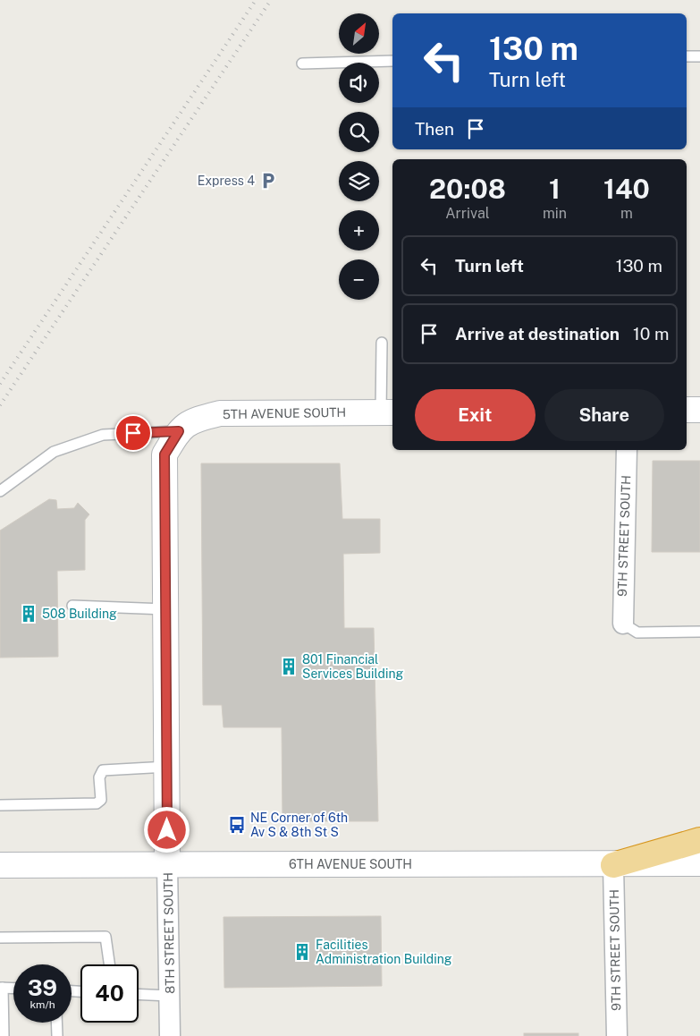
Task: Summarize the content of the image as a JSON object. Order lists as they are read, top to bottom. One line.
{"streets":{"main road":["5TH AVENUE SOUTH","6TH AVENUE SOUTH","8TH STREET SOUTH"],"street":["9TH STREET SOUTH"]},"crossings":[["5TH AVENUE SOUTH","8TH STREET SOUTH"],["9TH STREET SOUTH","6TH AVENUE SOUTH"],["6TH AVENUE SOUTH","8TH STREET SOUTH"]],"places":{"parking":["Express 4"],"building":["508 Building","801 Financial Services Building","Facilities Administration Building"],"bus stop":["NE Corner of 6th Av S & 8th St S"]},"north":"top right","page":{"map_buttons":["+","−"],"turn":["130 m","Turn left"],"then":"Then","eta":["20:08","Arrival","1","min","140","m"],"list":[{"name":"Turn left","value":"130 m"},{"name":"Arrive at destination","value":"10 m"}],"buttons":["Exit","Share"],"speed":"39 km/h","limit":"40"}}
